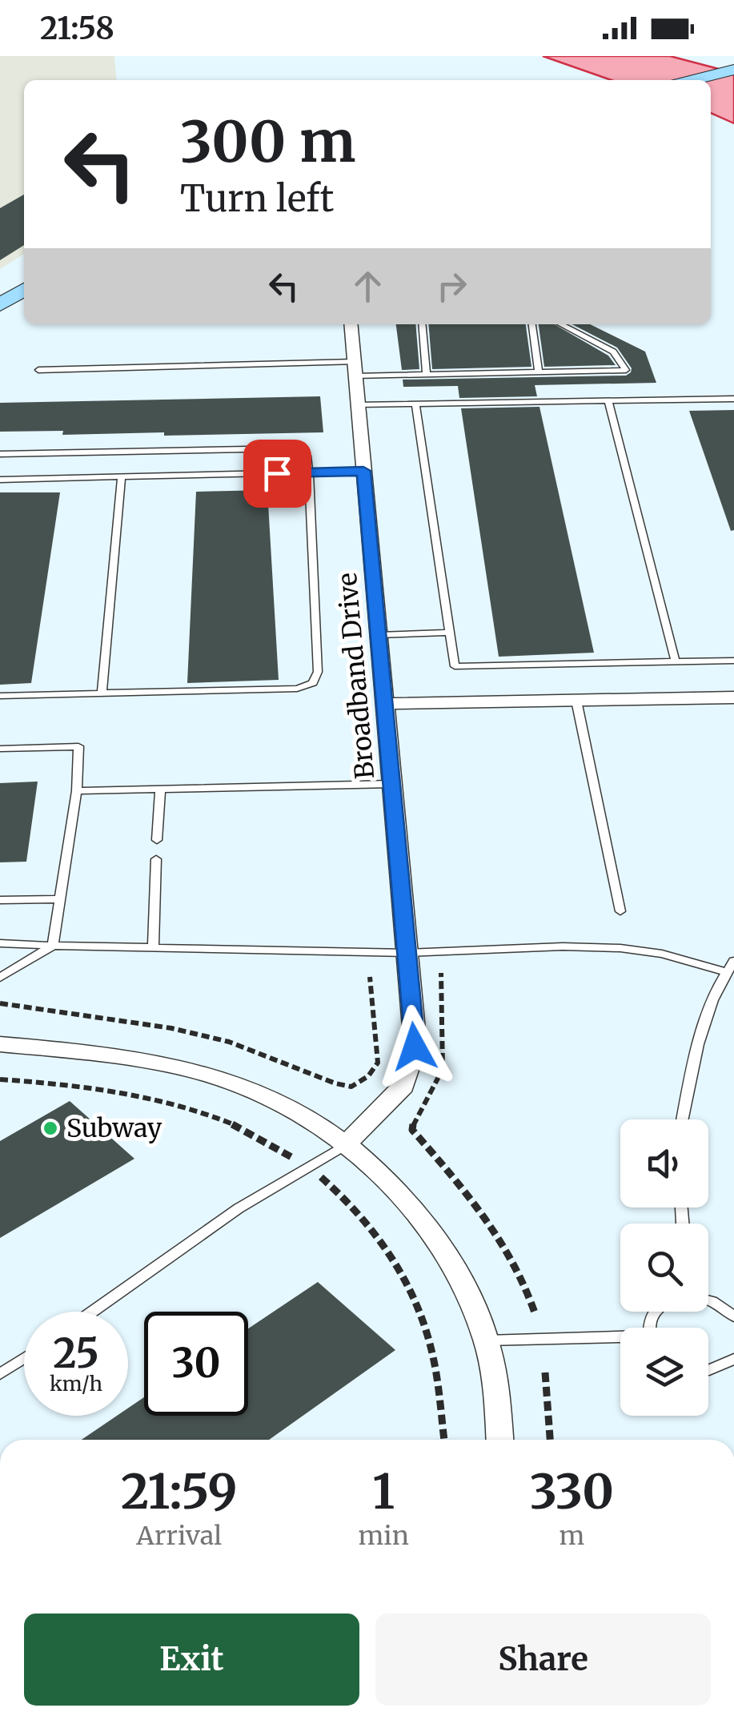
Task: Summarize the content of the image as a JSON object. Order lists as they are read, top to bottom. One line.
{"streets":{"street":["Broadband Drive"]},"places":["Subway"],"page":{"status":"21:58","turn":["300 m","Turn left"],"speed":"25 km/h","limit":"30","eta":["21:59","Arrival","1","min","330","m"],"buttons":["Exit","Share"]}}
